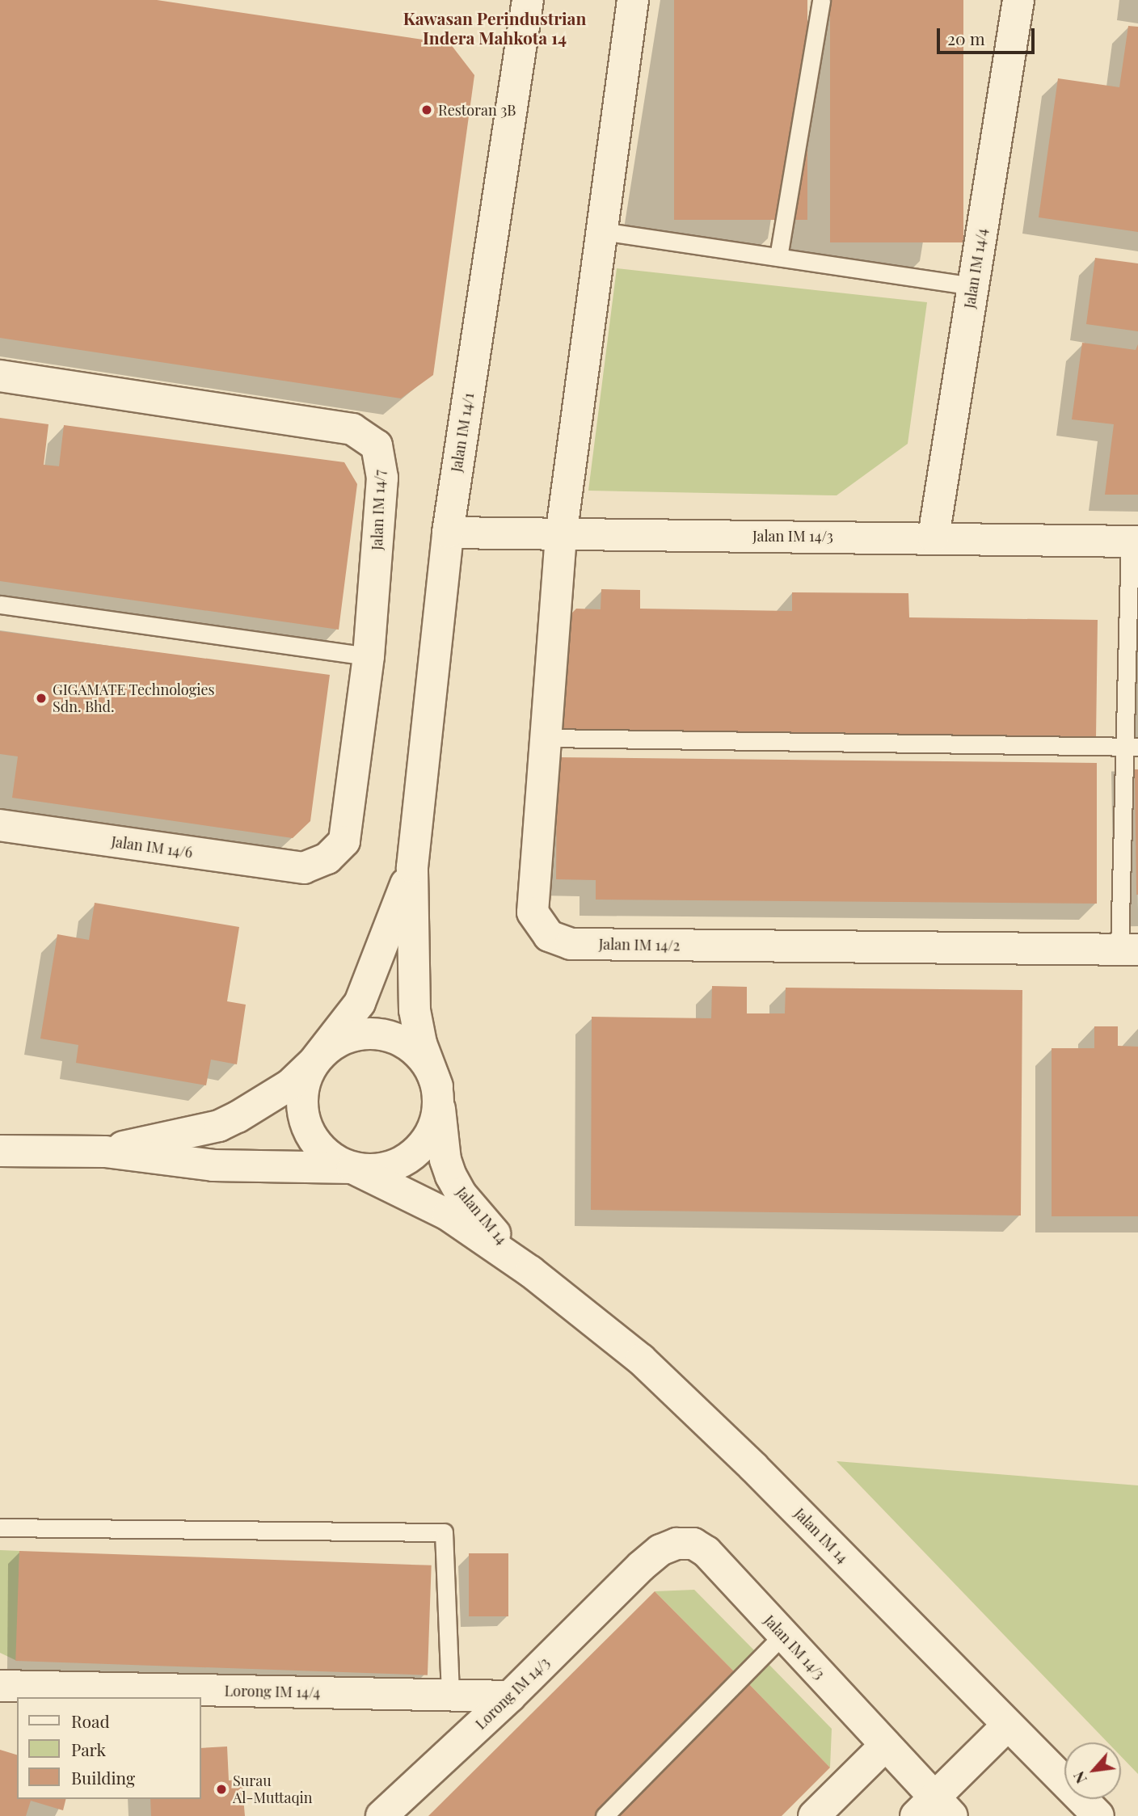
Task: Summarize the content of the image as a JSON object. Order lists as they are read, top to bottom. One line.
{"streets":{"street":["Jalan IM 14/4","Jalan IM 14/1","Jalan IM 14/7","Jalan IM 14/3","Jalan IM 14/6","Jalan IM 14/2","Jalan IM 14","Lorong IM 14/4","Lorong IM 14/3"]},"crossings":[["Jalan IM 14/4","Jalan IM 14/3"],["Jalan IM 14/1","Jalan IM 14/3"],["Jalan IM 14/7","Jalan IM 14/6"],["Jalan IM 14/3","Jalan IM 14/2"],["Jalan IM 14/3","Lorong IM 14/3"],["Lorong IM 14/4","Lorong IM 14/3"]],"districts":["Kawasan Perindustrian Indera Mahkota 14"],"places":["Restoran 3B","GIGAMATE Technologies Sdn. Bhd.","Surau Al-Muttaqin"],"legend":["Road","Park","Building"],"scale_bar":"20 m","north":"bottom left"}
